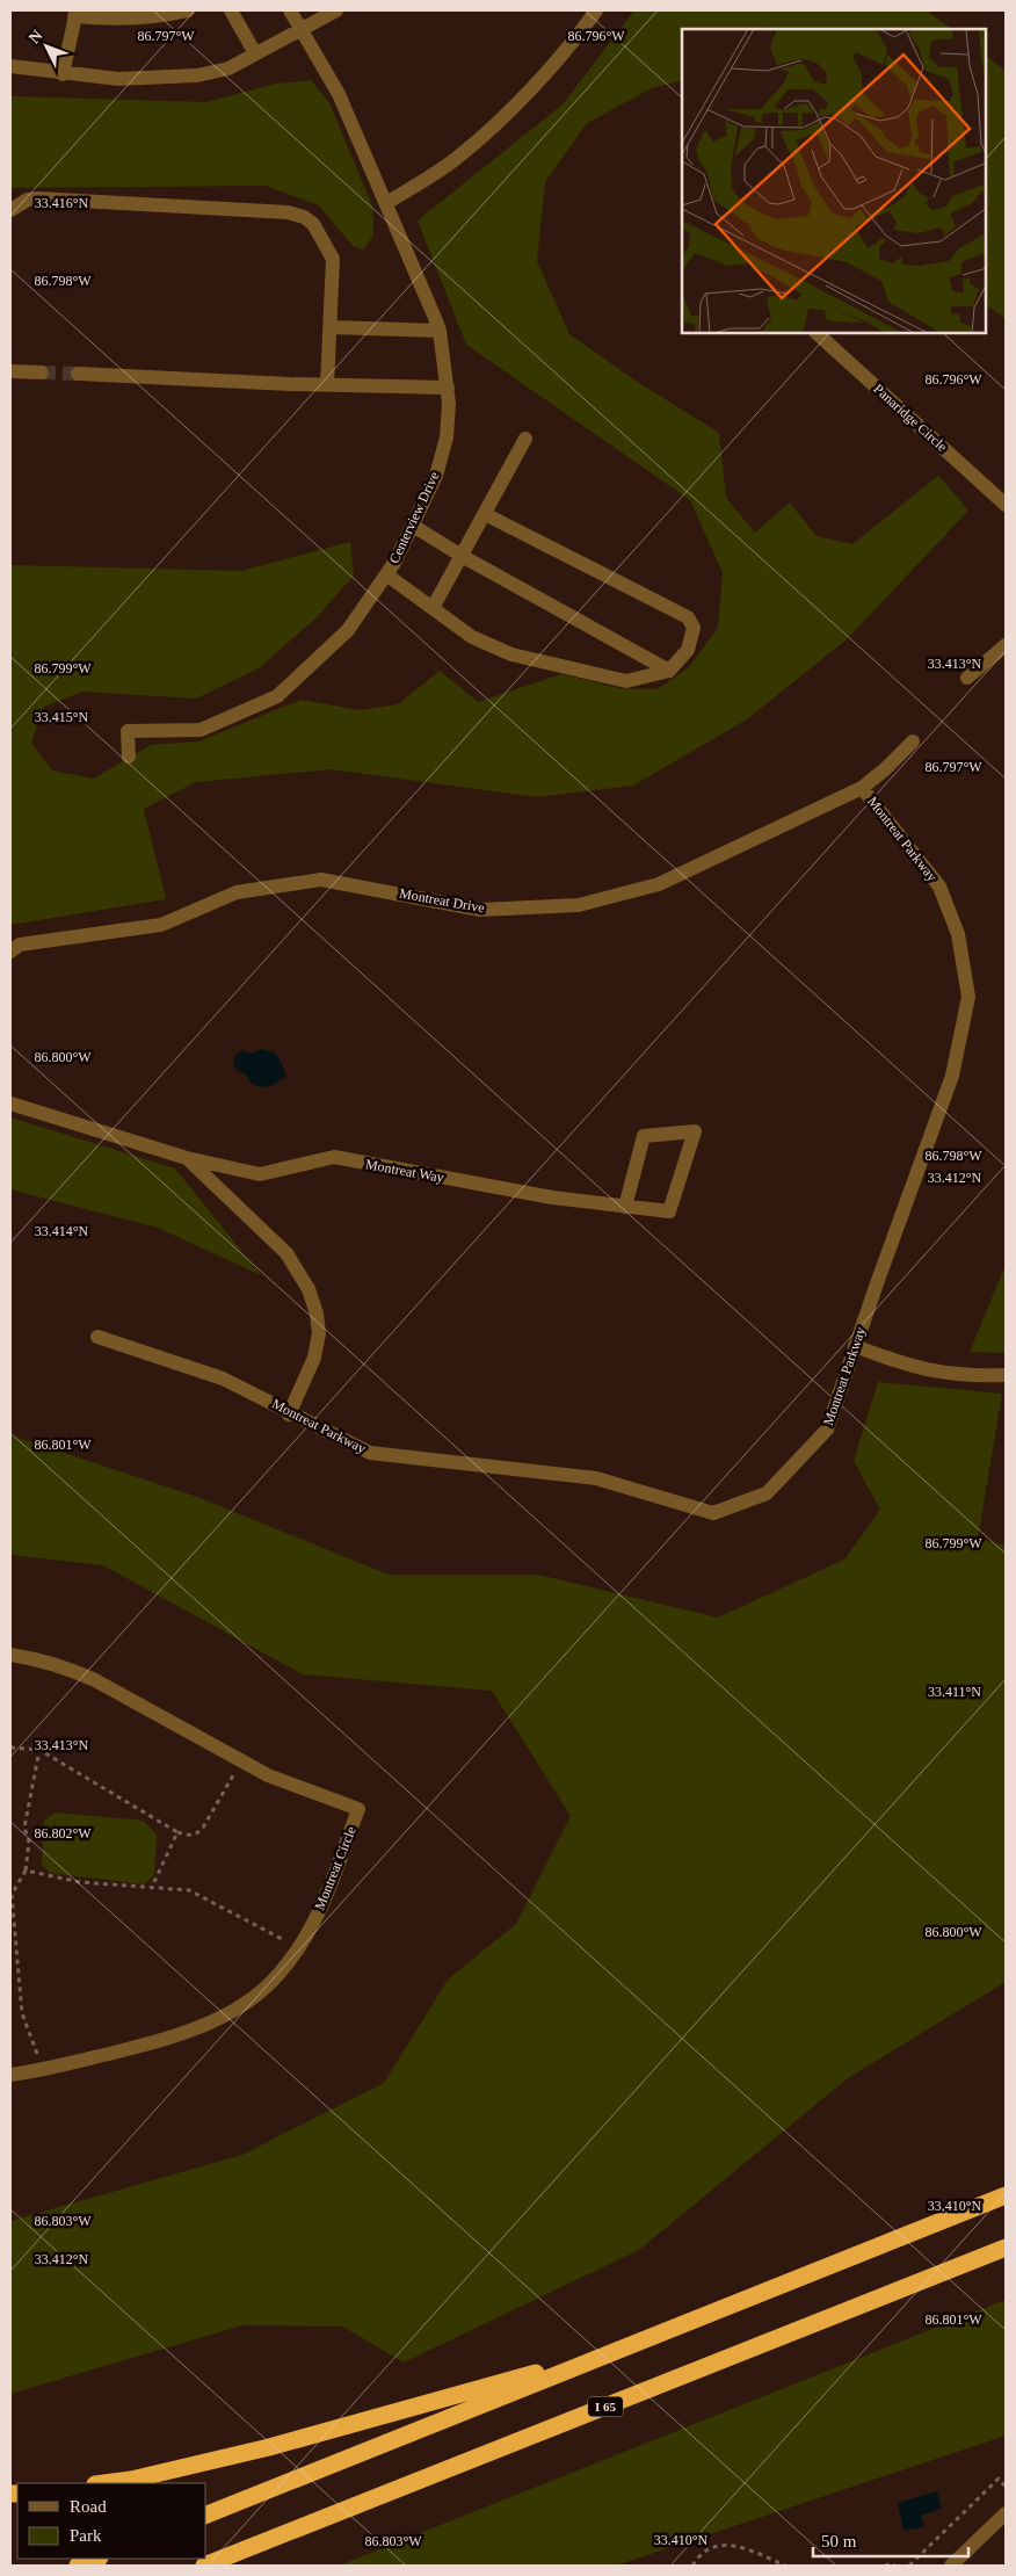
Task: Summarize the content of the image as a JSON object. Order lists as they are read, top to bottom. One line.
{"streets":{"highway":["I 65"],"street":["Panaridge Circle","Centerview Drive","Montreat Parkway","Montreat Drive","Montreat Way","Montreat Circle"]},"crossings":[["Montreat Parkway","Montreat Drive"],["Montreat Parkway","Montreat Way"]],"legend":["Road","Park"],"scale_bar":"50 m","north":"top left","coordinates":["86.797°W","86.796°W","33.416°N","86.798°W","33.413°N","86.799°W","33.415°N","86.800°W","33.412°N","33.414°N","86.801°W","33.411°N","86.802°W","33.410°N","86.803°W"]}
